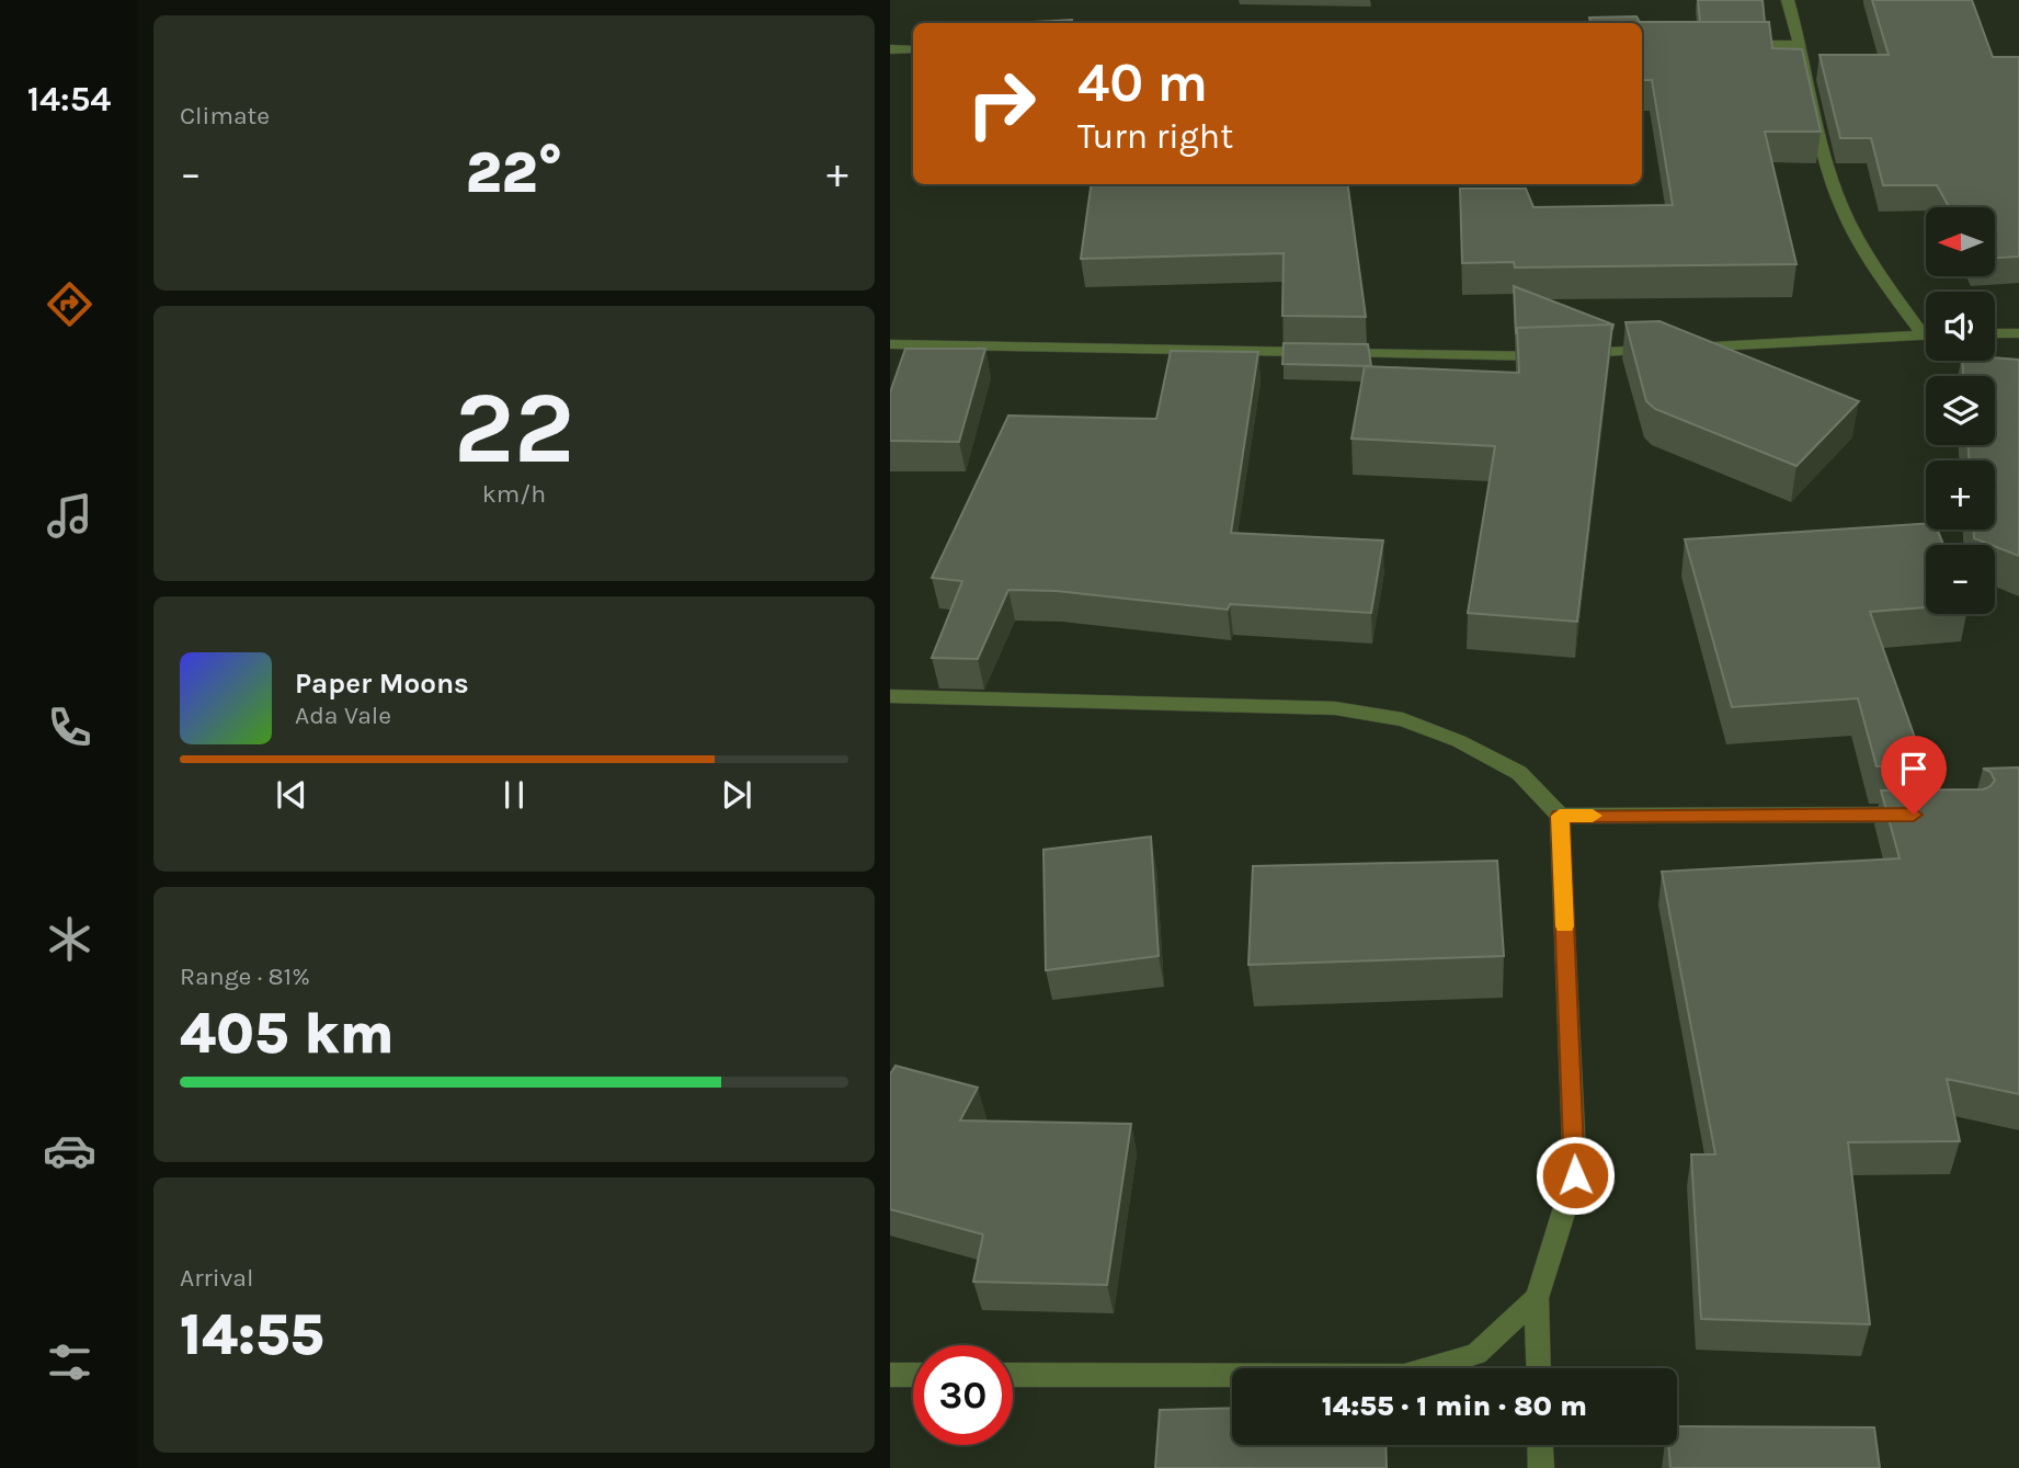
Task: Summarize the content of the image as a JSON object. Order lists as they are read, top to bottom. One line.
{"north":"left","page":{"tabs":"14:54","tile":["Climate",["22","km/h"],["Range · 81%","405 km"],["Arrival","14:55"]],"turn":["40 m","Turn right"],"heat":["−","22°","+"],"map_buttons":["+","−"],"song":["Paper Moons","Ada Vale"],"limit":"30","trip":"14:55 · 1 min · 80 m"}}
